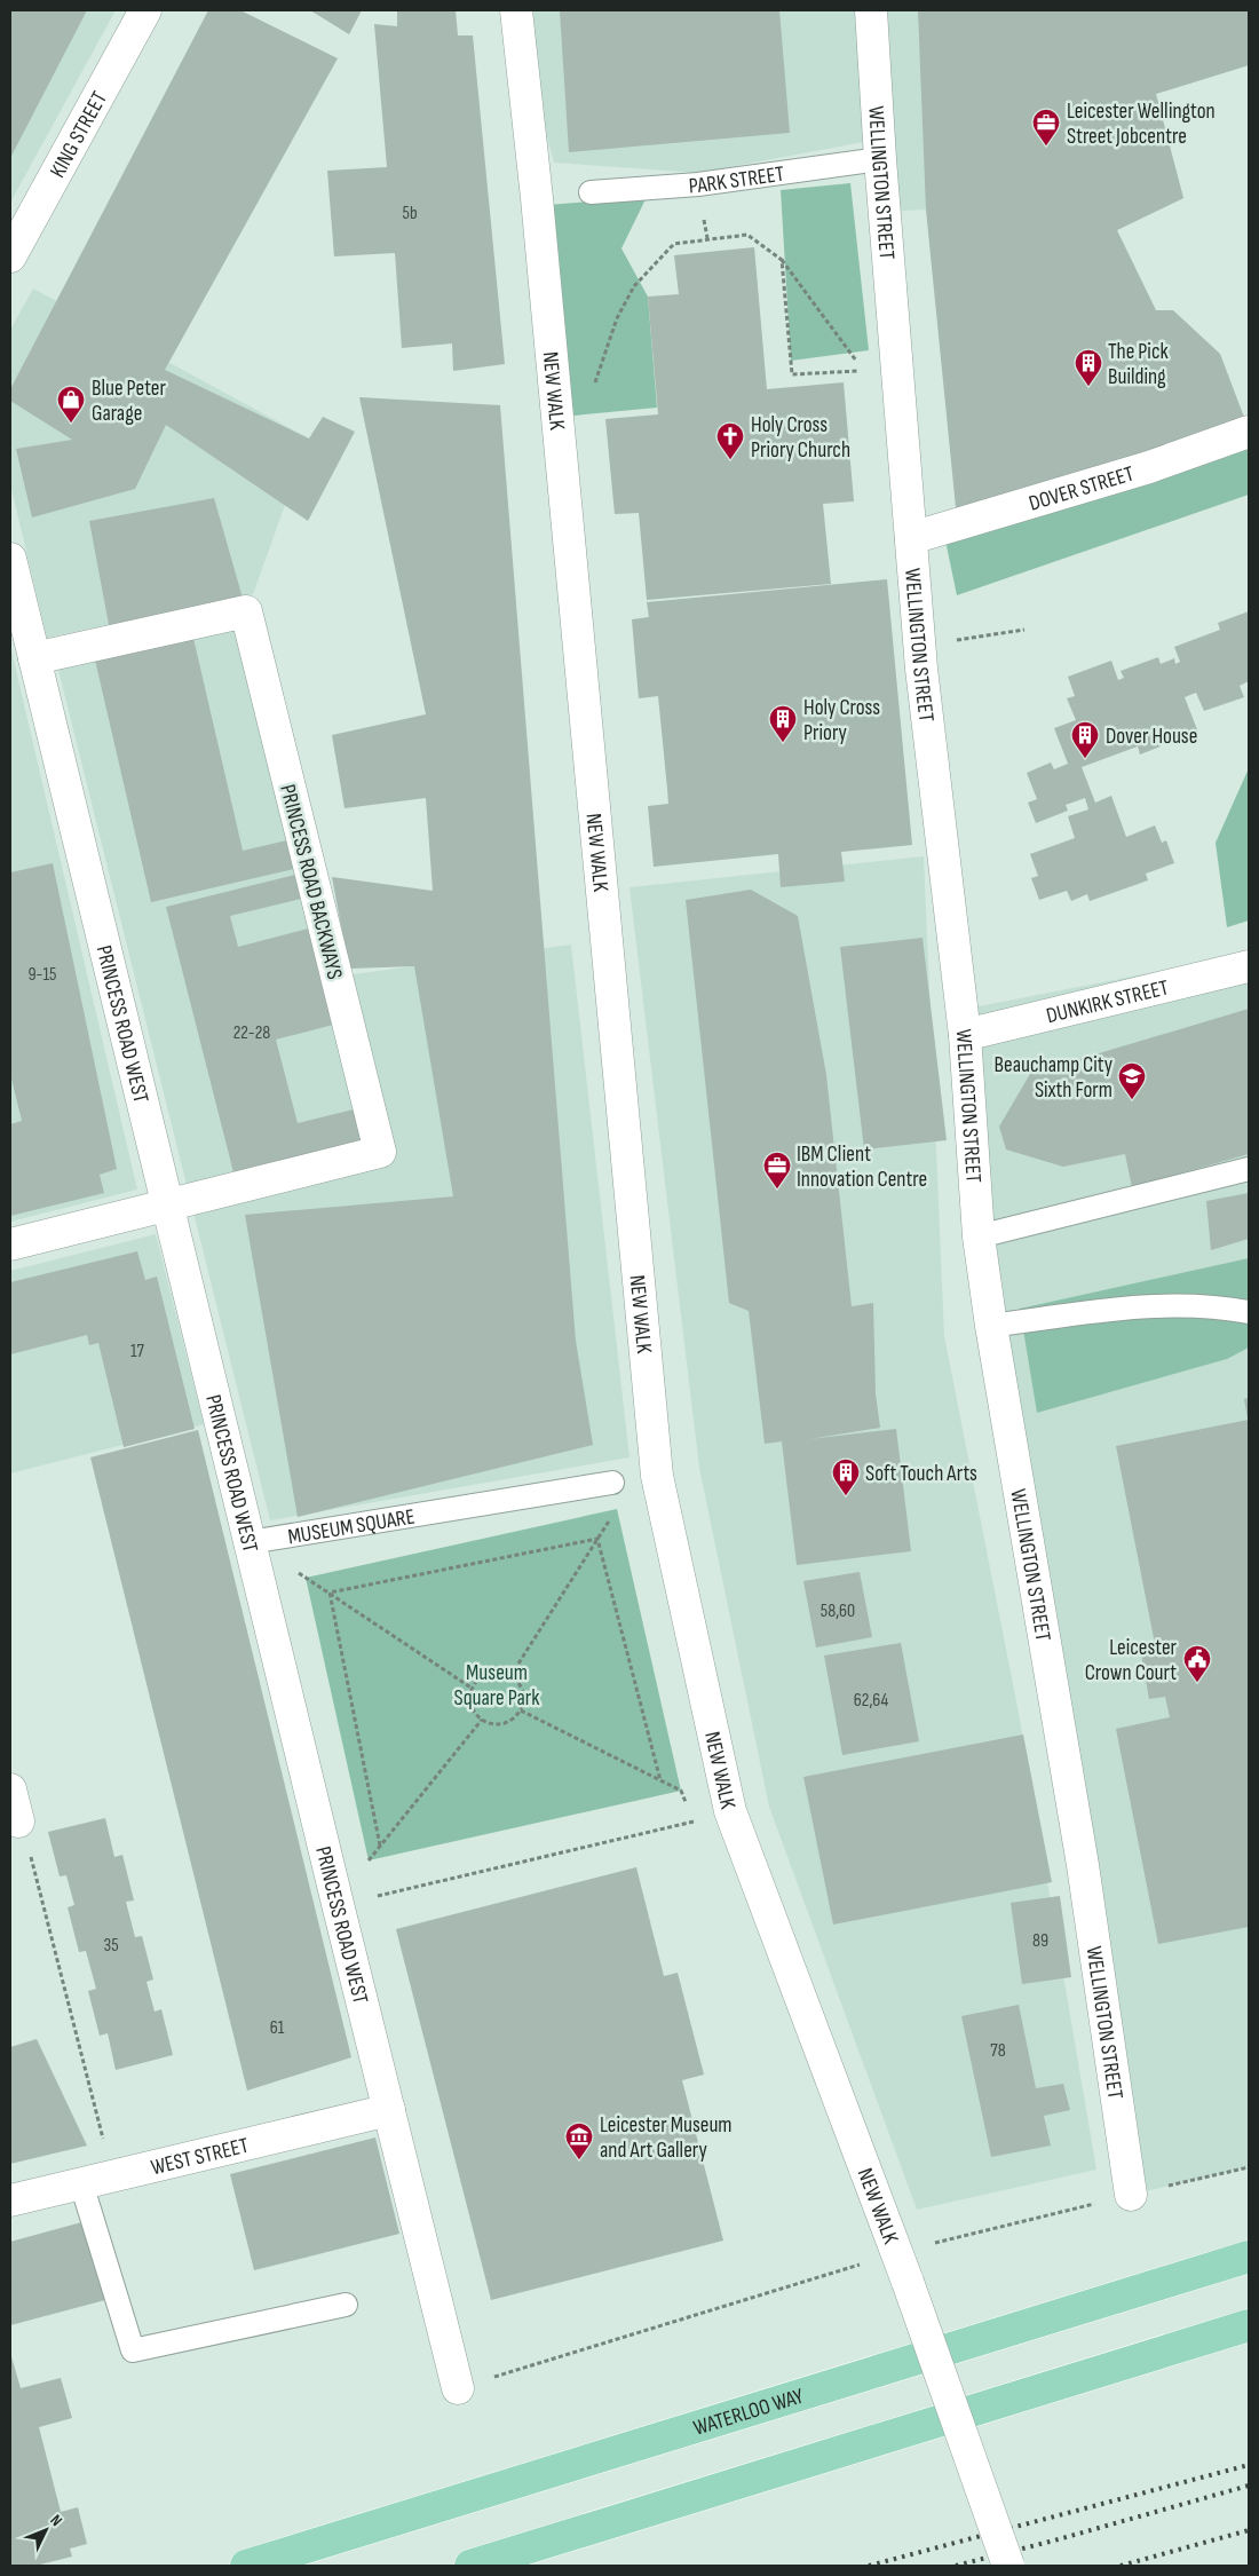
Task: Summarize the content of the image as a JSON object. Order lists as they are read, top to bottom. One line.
{"streets":{"main road":["WATERLOO WAY"],"street":["KING STREET","WELLINGTON STREET","NEW WALK","DOVER STREET","PRINCESS ROAD BACKWAYS","DUNKIRK STREET","PRINCESS ROAD WEST","WEST STREET"],"lane":["PARK STREET","MUSEUM SQUARE"]},"crossings":[["PARK STREET","WELLINGTON STREET"],["WELLINGTON STREET","DOVER STREET"],["WELLINGTON STREET","DUNKIRK STREET"],["PRINCESS ROAD BACKWAYS","PRINCESS ROAD WEST"],["PRINCESS ROAD WEST","MUSEUM SQUARE"],["PRINCESS ROAD WEST","WEST STREET"]],"parks":["Museum Square Park"],"places":{"office":["Leicester Wellington Street Jobcentre","IBM Client Innovation Centre"],"building":["The Pick Building","Holy Cross Priory","Dover House","Soft Touch Arts"],"shop":["Blue Peter Garage"],"church":["Holy Cross Priory Church"],"school or university":["Beauchamp City Sixth Form"],"public building":["Leicester Crown Court"],"museum":["Leicester Museum and Art Gallery"]},"house_numbers":["5b","9-15","22-28","17","58,60","62,64","89","35","61","78"],"north":"top right"}
